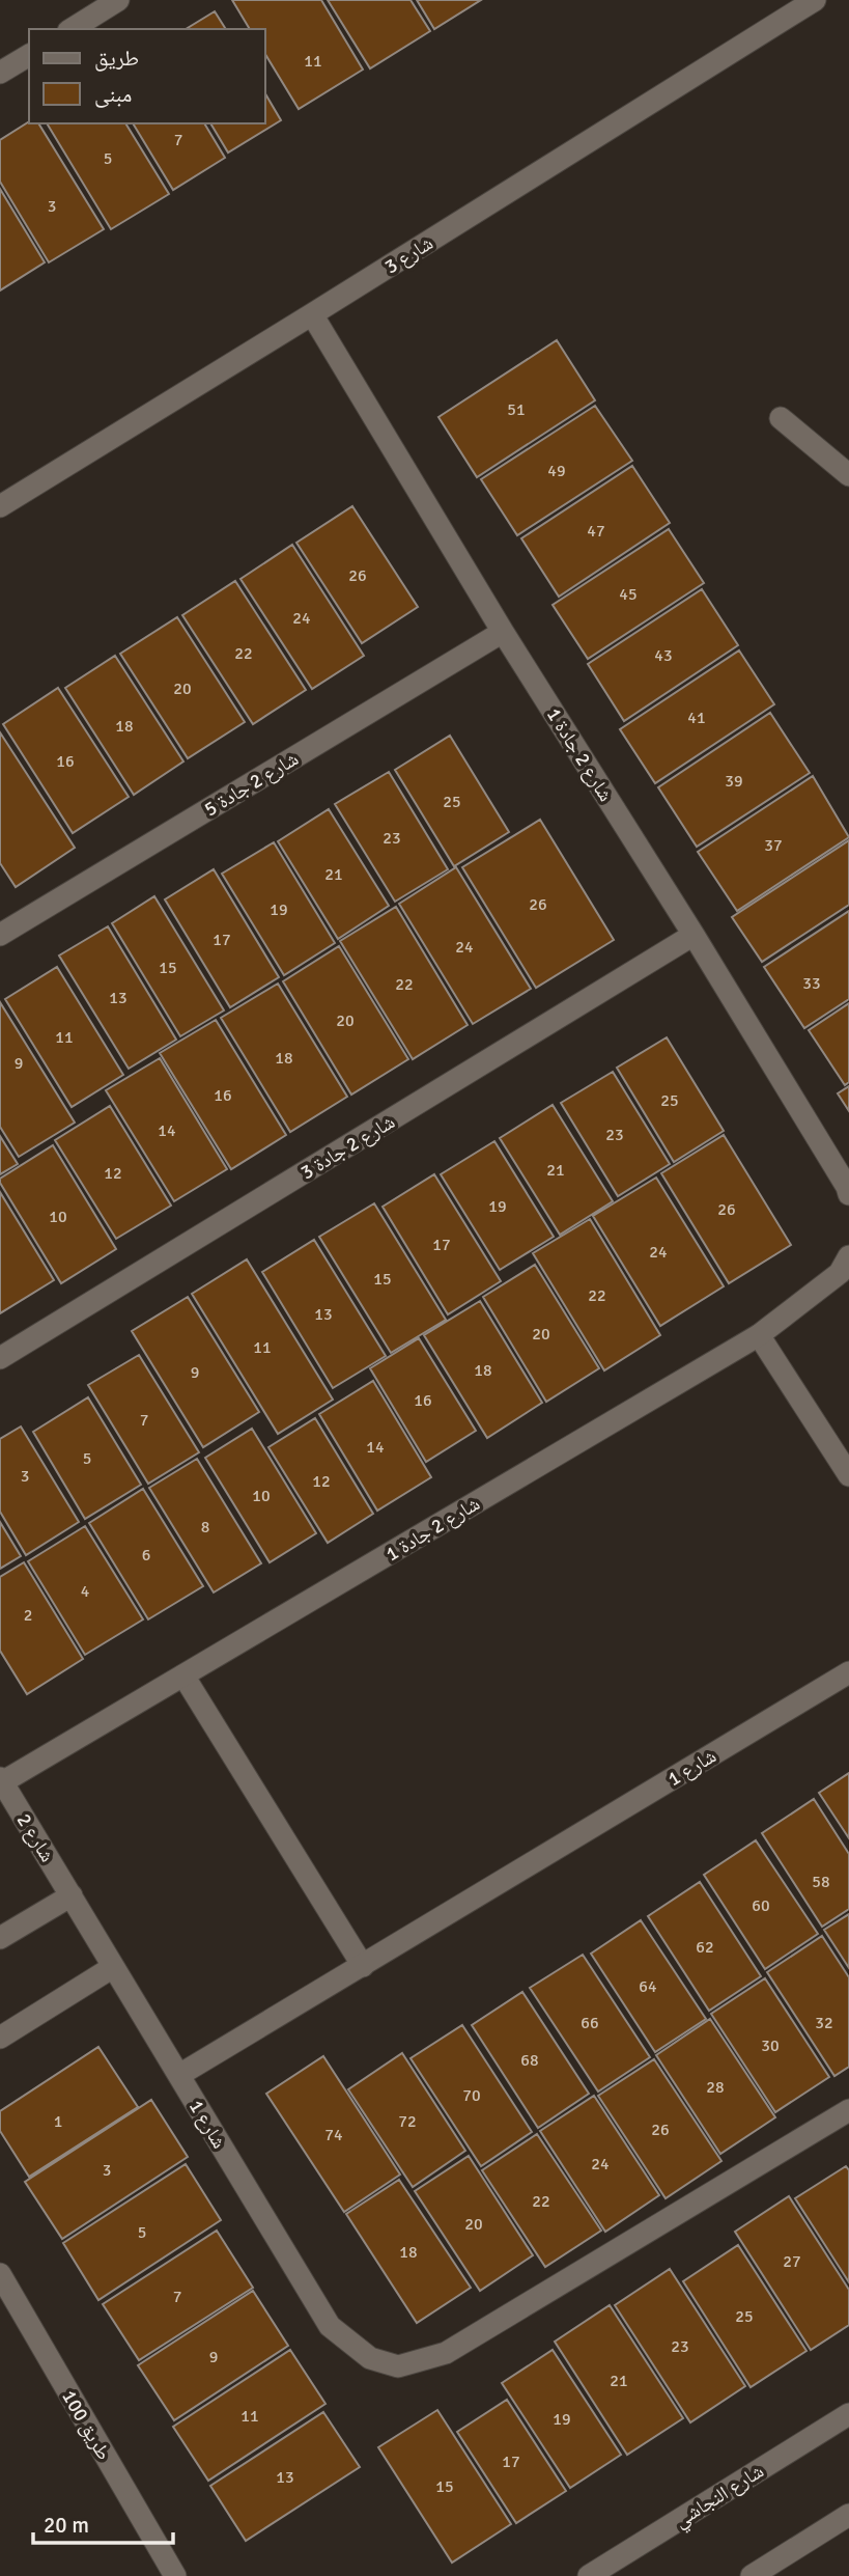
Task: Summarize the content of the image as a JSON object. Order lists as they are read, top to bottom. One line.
{"streets":{"street":["شارع 3","شارع 2 جادة 1","شارع 2 جادة 5","شارع 2 جادة 3","شارع 1","شارع 2","طريق 100","شارع النجاشي"]},"crossings":[["شارع 3","شارع 2 جادة 1"],["شارع 2 جادة 1","شارع 2 جادة 5"],["شارع 2 جادة 1","شارع 2 جادة 3"],["شارع 2 جادة 1","شارع 2"],["شارع 1","شارع 2"]],"house_numbers":["11","7","5","3","51","49","47","26","45","24","22","43","20","41","18","16","39","25","23","37","21","26","19","17","24","15","33","22","13","20","11","18","9","16","25","14","23","21","12","19","26","10","17","24","15","22","13","20","11","18","9","16","7","14","5","3","12","10","8","6","4","2","58","60","62","64","66","32","30","68","28","70","1","72","26","74","24","3","22","20","5","18","27","7","25","23","9","21","11","19","17","13","15"],"legend":["طريق","مبنى"],"scale_bar":"20 m"}
